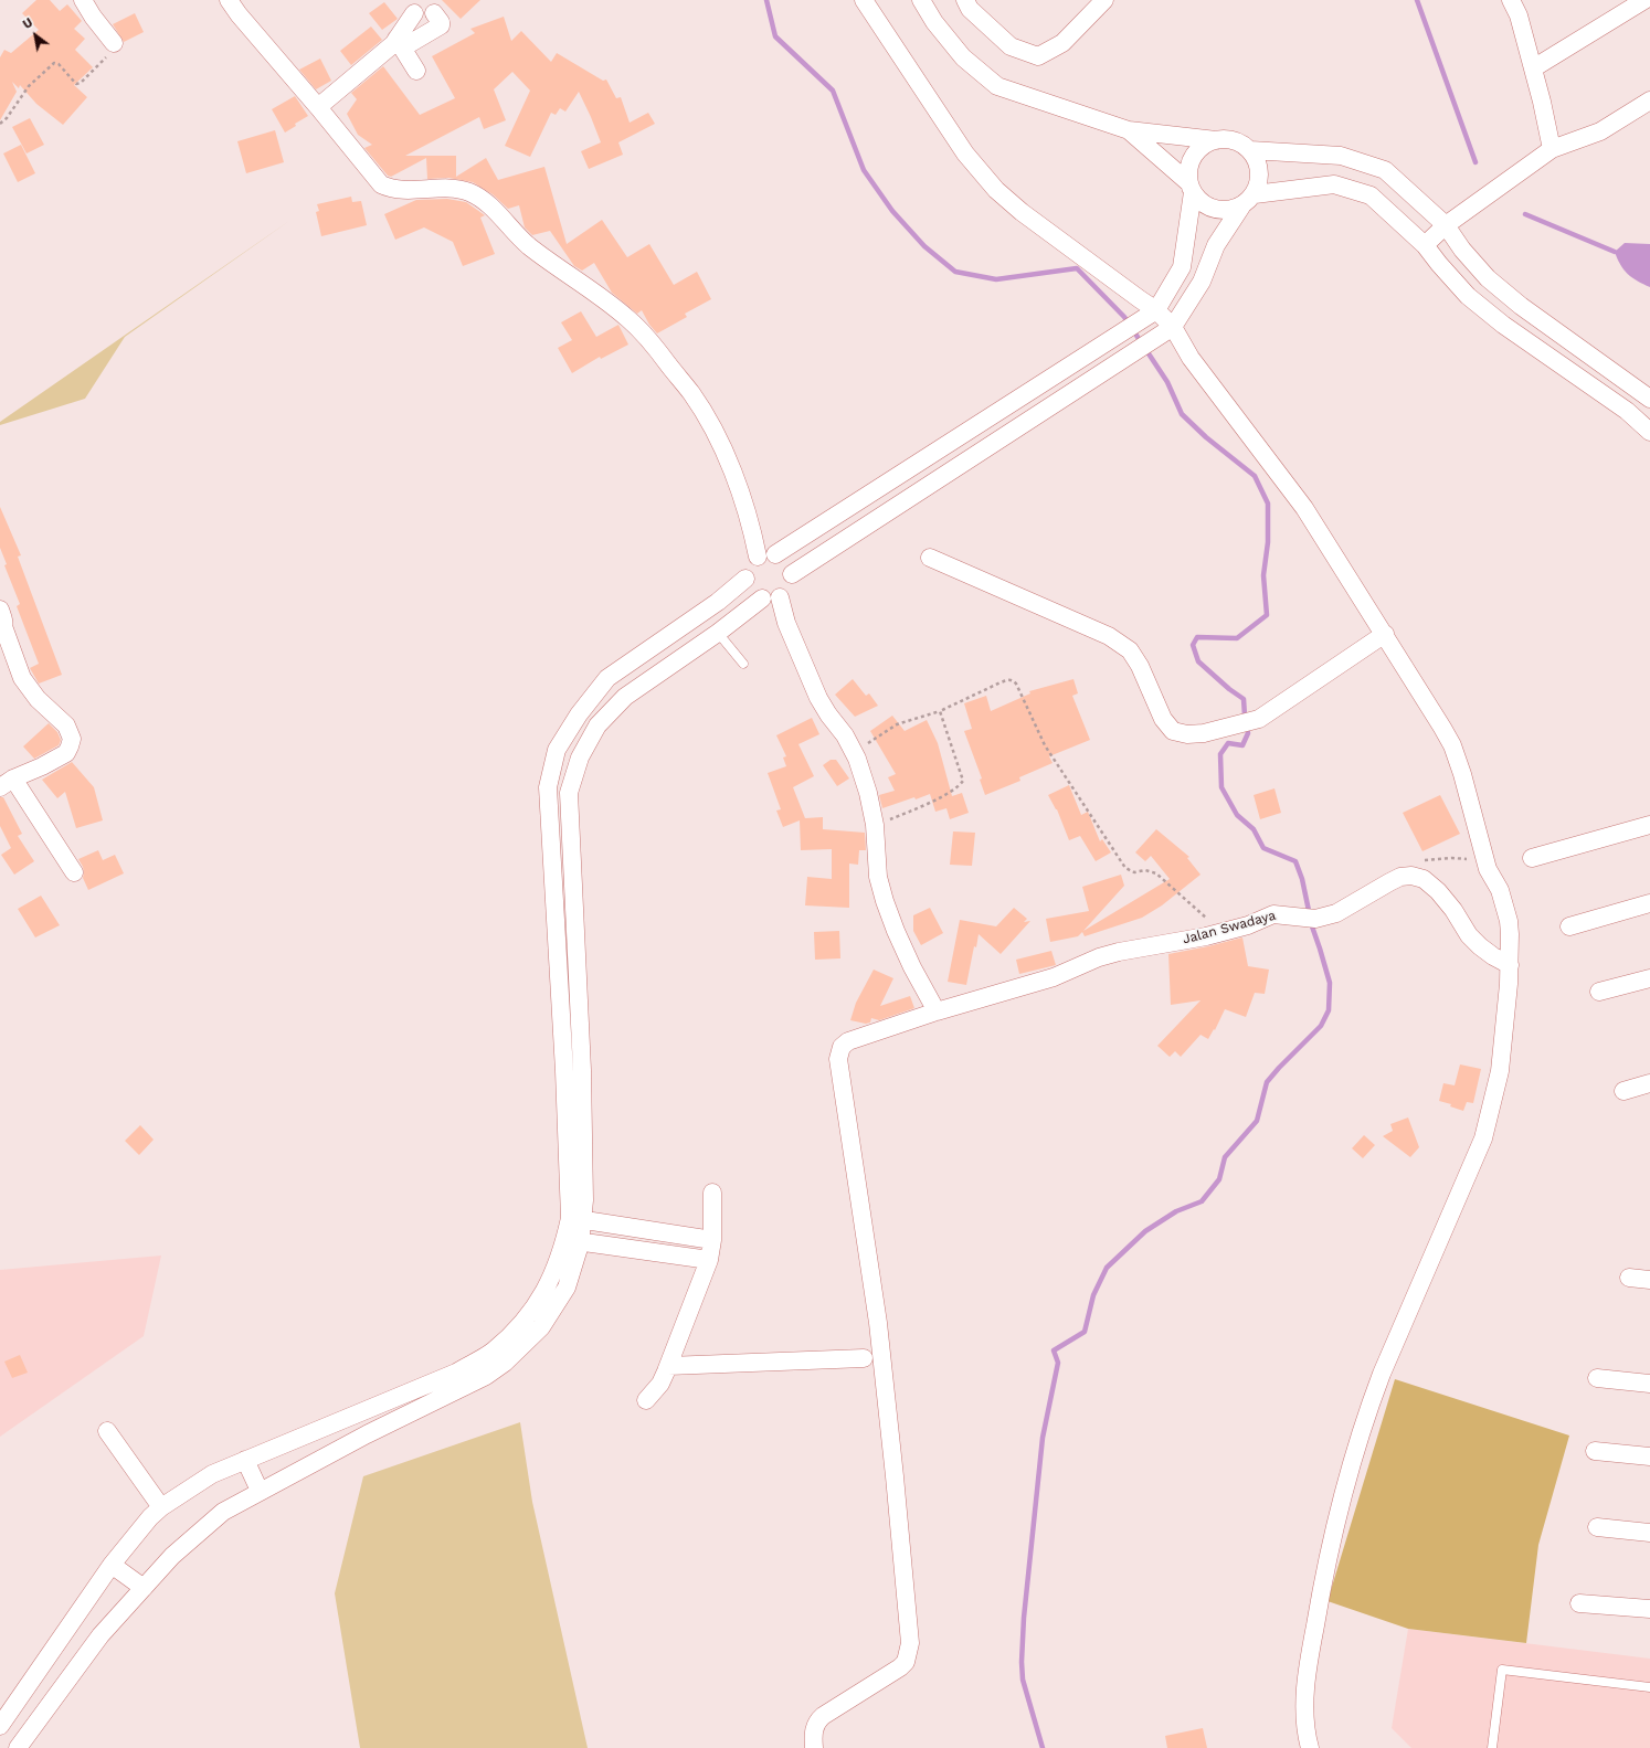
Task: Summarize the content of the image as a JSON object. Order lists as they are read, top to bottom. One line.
{"streets":{"street":["Jalan Swadaya"]},"north":"top left"}
